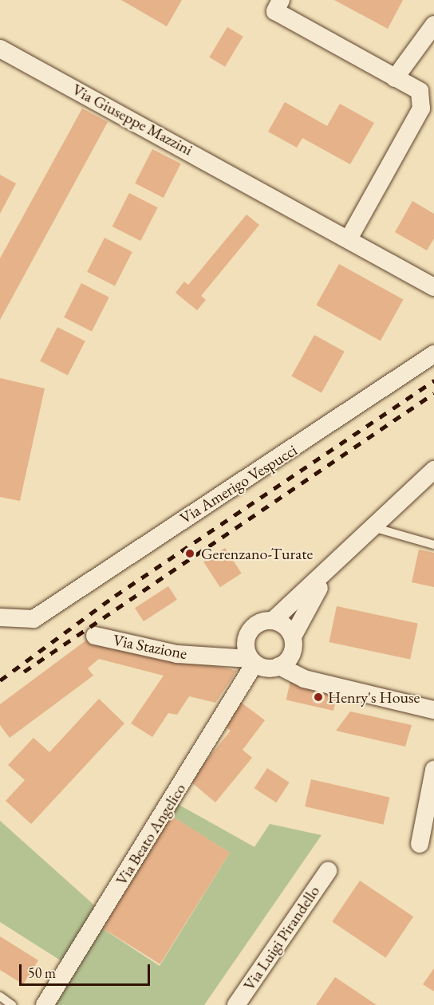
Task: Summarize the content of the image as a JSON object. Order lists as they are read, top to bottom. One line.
{"streets":{"street":["Via Giuseppe Mazzini","Via Amerigo Vespucci","Via Stazione","Via Beato Angelico","Via Luigi Pirandello"]},"crossings":[["Via Stazione","Via Beato Angelico"]],"places":["Gerenzano-Turate","Henry's House"],"scale_bar":"50 m"}
